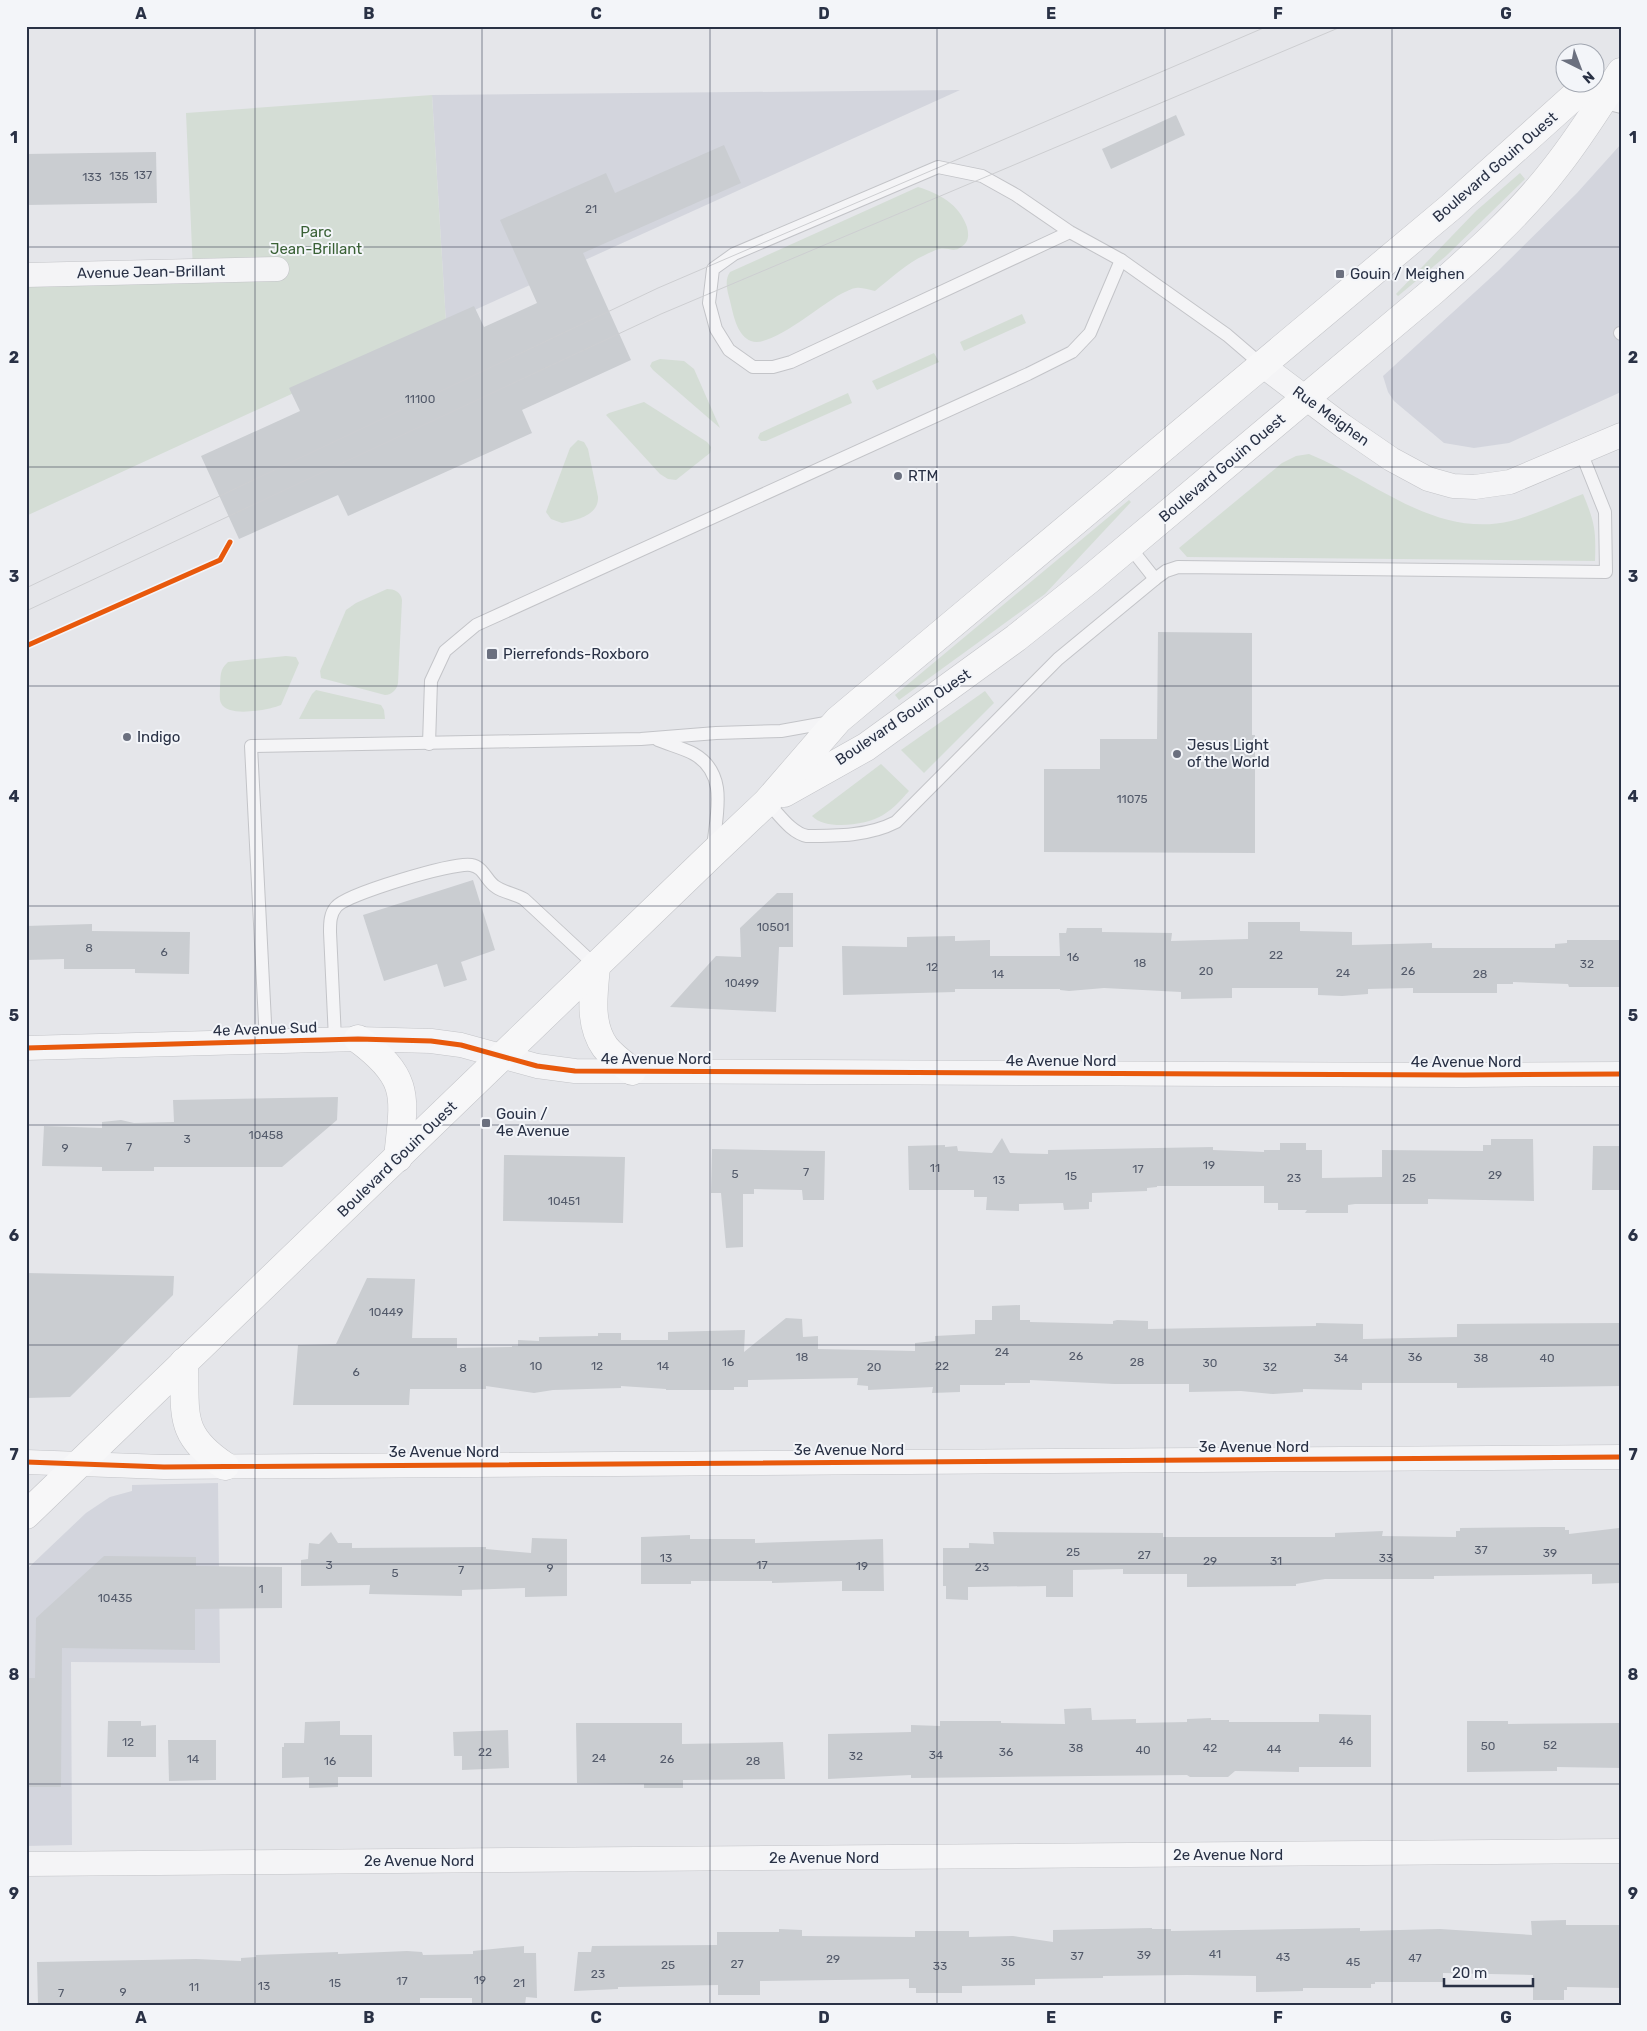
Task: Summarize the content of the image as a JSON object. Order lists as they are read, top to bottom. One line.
{"streets":{"main road":["Boulevard Gouin Ouest"],"street":["Avenue Jean-Brillant","Rue Meighen","4e Avenue Sud","4e Avenue Nord","3e Avenue Nord","2e Avenue Nord"]},"crossings":[["Boulevard Gouin Ouest","Rue Meighen"],["Boulevard Gouin Ouest","4e Avenue Sud"],["Boulevard Gouin Ouest","4e Avenue Nord"],["Boulevard Gouin Ouest","3e Avenue Nord"],["4e Avenue Sud","4e Avenue Nord"]],"parks":["Parc Jean-Brillant"],"places":{"transit":["Gouin / Meighen","Pierrefonds-Roxboro","Gouin / 4e Avenue"],"other":["RTM","Indigo","Jesus Light of the World"]},"house_numbers":["137","135","133","21","11100","11075","10501","8","6","22","16","18","32","12","20","26","24","14","28","10499","10458","3","7","9","19","11","17","7","5","29","15","23","25","13","10451","10449","24","26","18","36","34","38","40","16","28","30","10","12","14","22","20","32","8","6","37","25","39","27","13","33","29","31","3","17","19","23","9","7","5","1","10435","46","12","52","50","38","42","44","40","22","36","34","32","24","14","26","16","28","41","39","37","43","47","29","35","45","27","25","33","23","19","17","15","21","13","11","9","7"],"scale_bar":"20 m","north":"bottom right","grid":{"columns":["A","B","C","D","E","F","G"],"rows":["1","2","3","4","5","6","7","8","9"]}}
